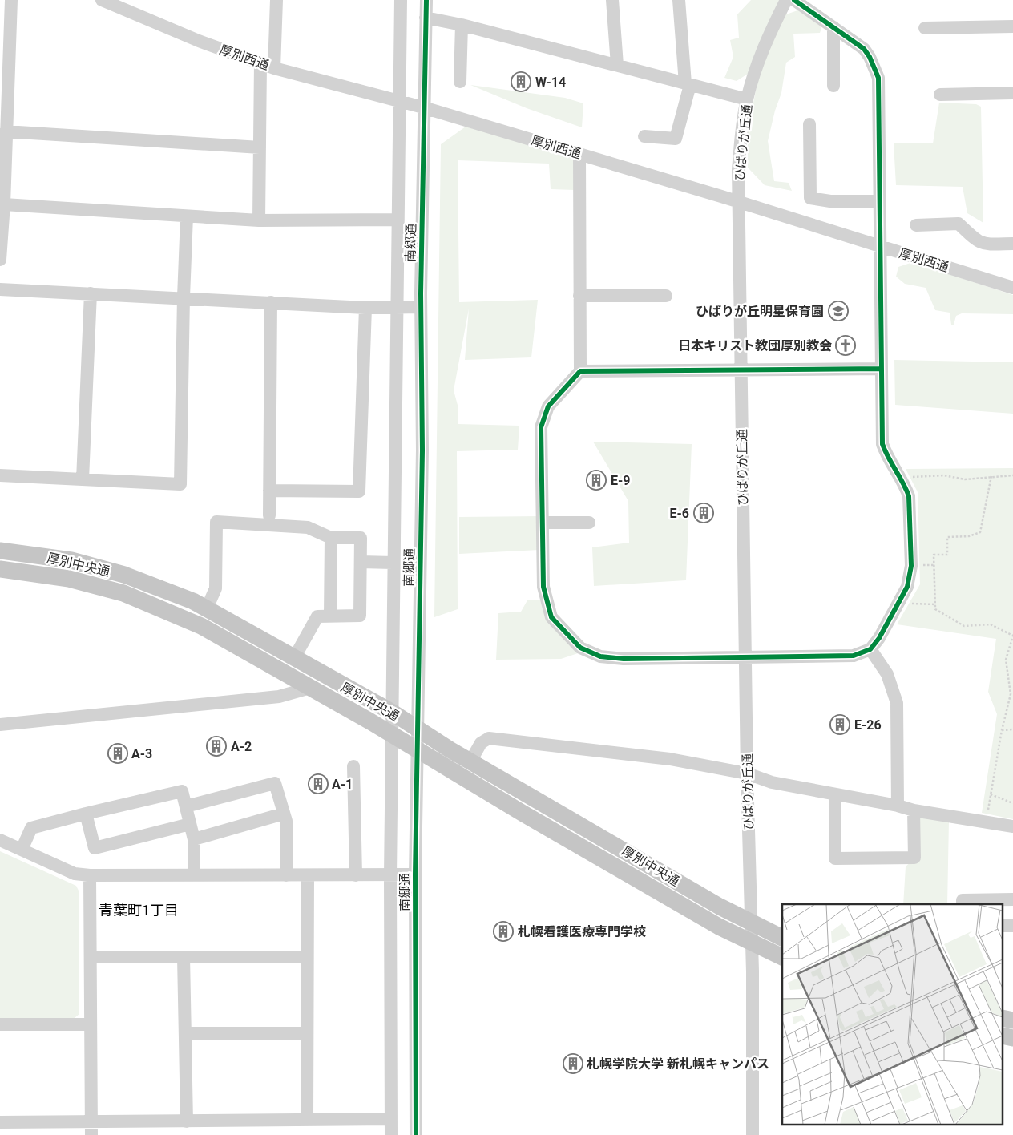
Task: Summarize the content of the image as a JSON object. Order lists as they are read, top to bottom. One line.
{"streets":{"main road":["厚別中央通"],"street":["厚別西通","ひばりが丘通","南郷通"]},"crossings":[["厚別西通","ひばりが丘通"],["厚別西通","南郷通"],["ひばりが丘通","厚別中央通"],["南郷通","厚別中央通"]],"districts":["青葉町1丁目"],"places":{"building":["W-14","E-9","E-6","E-26","A-2","A-3","A-1","札幌看護医療専門学校","札幌学院大学 新札幌キャンパス"],"school or university":["ひばりが丘明星保育園"],"church":["日本キリスト教団厚別教会"]}}
